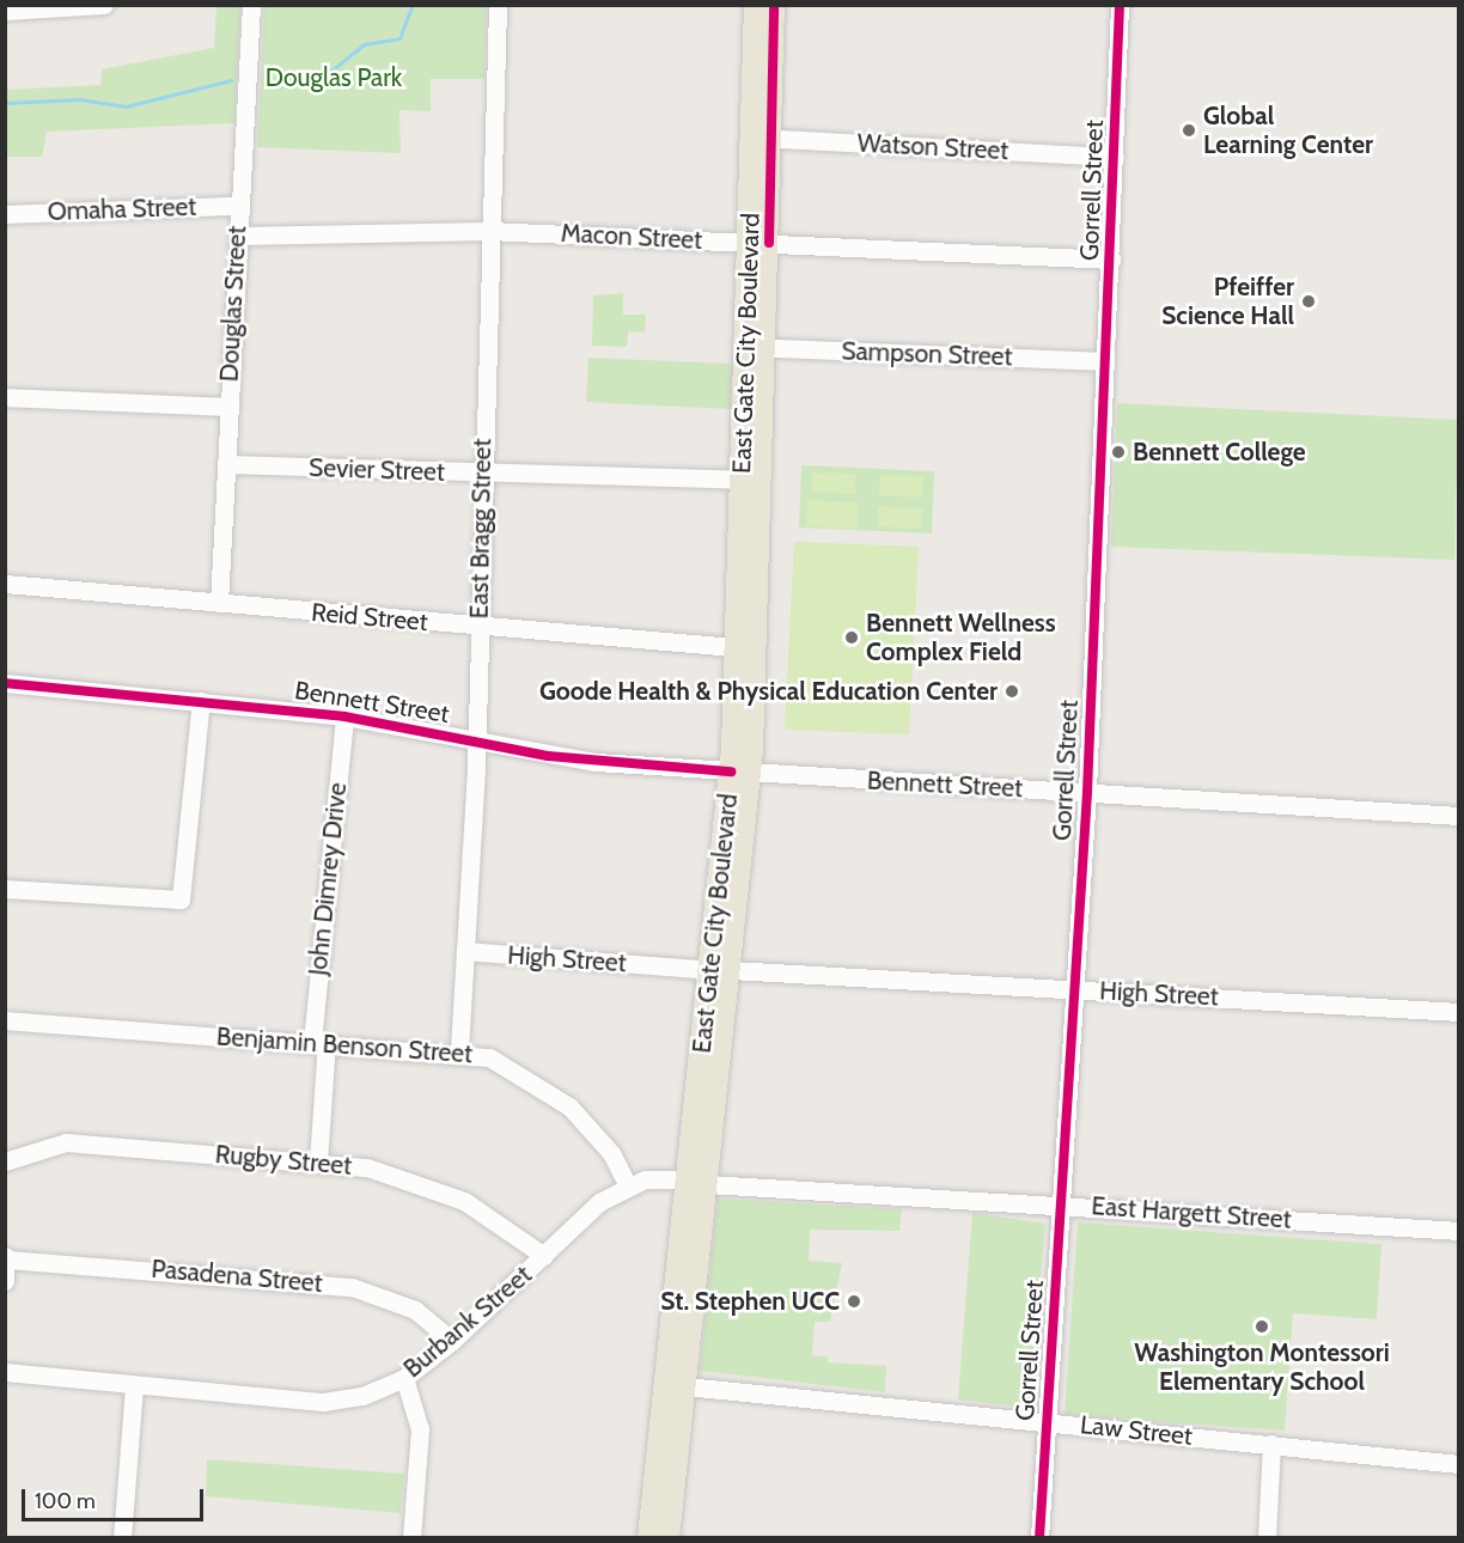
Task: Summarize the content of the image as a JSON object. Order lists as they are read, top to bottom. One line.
{"streets":{"main road":["East Gate City Boulevard"],"street":["Watson Street","Gorrell Street","Omaha Street","Macon Street","Douglas Street","Sampson Street","Sevier Street","East Bragg Street","Reid Street","Bennett Street","John Dimrey Drive","High Street","Benjamin Benson Street","Rugby Street","East Hargett Street","Pasadena Street","Burbank Street","Law Street"]},"crossings":[["Watson Street","Gorrell Street"],["Watson Street","East Gate City Boulevard"],["Gorrell Street","Macon Street"],["Gorrell Street","Sampson Street"],["Gorrell Street","Bennett Street"],["Gorrell Street","High Street"],["Gorrell Street","East Hargett Street"],["Gorrell Street","Law Street"],["Omaha Street","Douglas Street"],["Macon Street","Douglas Street"],["Macon Street","East Gate City Boulevard"],["Macon Street","East Bragg Street"],["Douglas Street","Sevier Street"],["Douglas Street","Reid Street"],["East Gate City Boulevard","Sampson Street"],["East Gate City Boulevard","Sevier Street"],["East Gate City Boulevard","Reid Street"],["East Gate City Boulevard","Bennett Street"],["East Gate City Boulevard","High Street"],["East Gate City Boulevard","East Hargett Street"],["East Gate City Boulevard","Burbank Street"],["East Gate City Boulevard","Law Street"],["Sevier Street","East Bragg Street"],["East Bragg Street","Reid Street"],["East Bragg Street","Bennett Street"],["East Bragg Street","High Street"],["East Bragg Street","Benjamin Benson Street"],["Bennett Street","John Dimrey Drive"],["John Dimrey Drive","Benjamin Benson Street"],["John Dimrey Drive","Rugby Street"],["Benjamin Benson Street","Burbank Street"],["Rugby Street","Burbank Street"],["East Hargett Street","Burbank Street"],["Pasadena Street","Burbank Street"]],"parks":["Douglas Park"],"places":["Global Learning Center","Pfeiffer Science Hall","Bennett College","Bennett Wellness Complex Field","Goode Health & Physical Education Center","St. Stephen UCC","Washington Montessori Elementary School"],"scale_bar":"100 m"}
